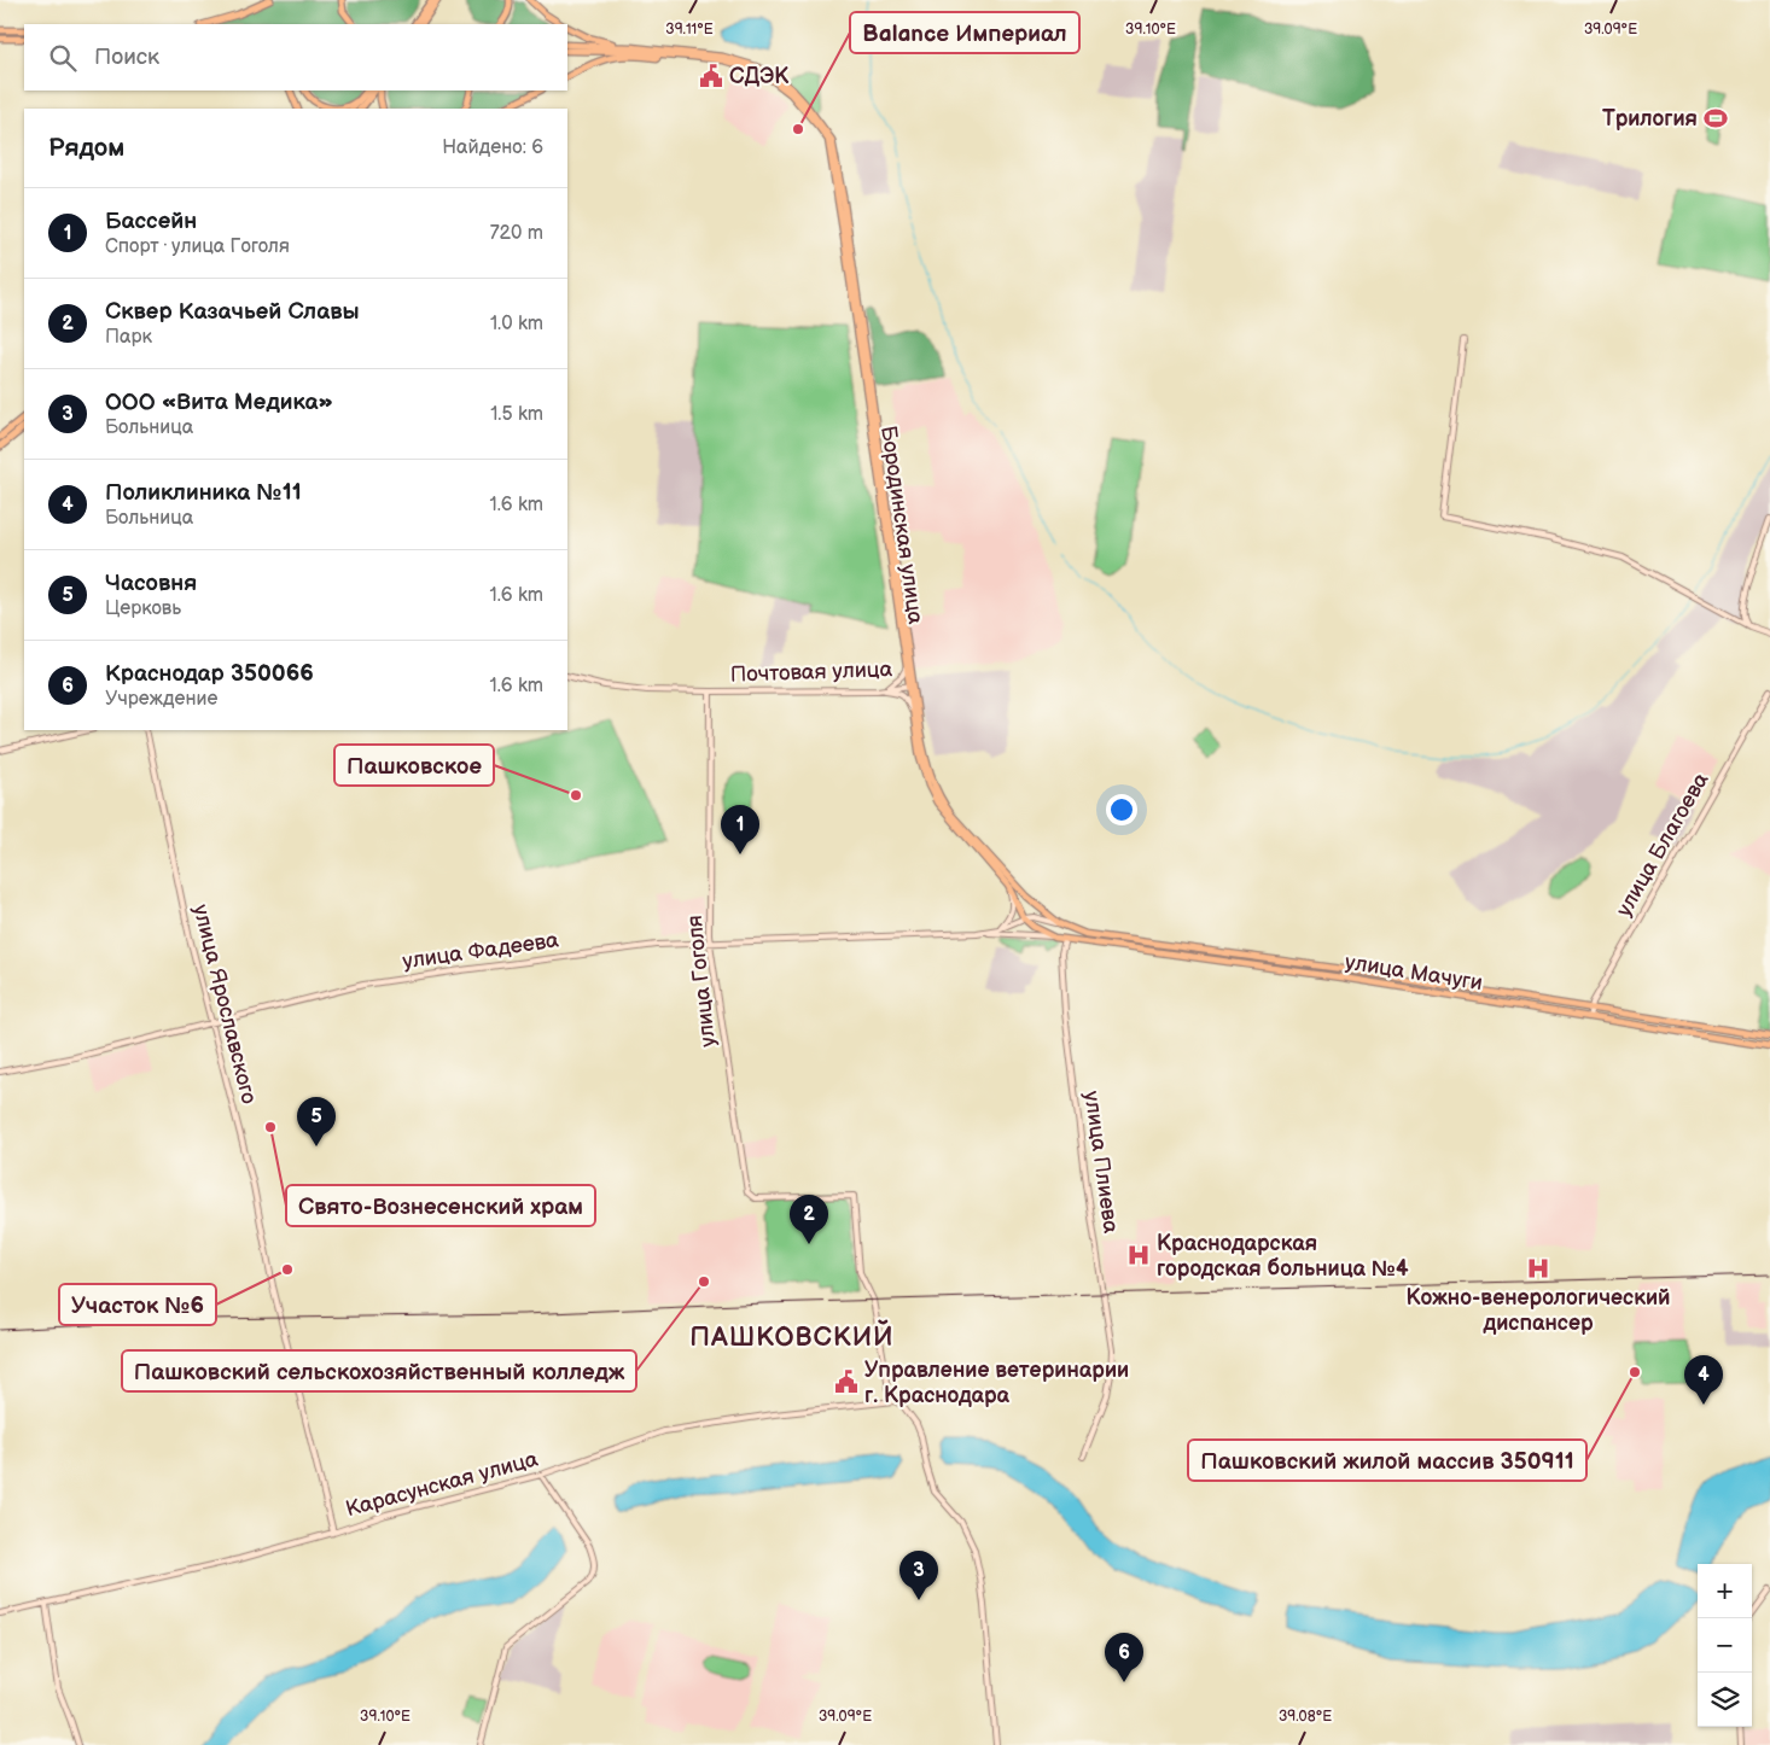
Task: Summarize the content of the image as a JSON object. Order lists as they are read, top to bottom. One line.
{"streets":{"main road":["Бородинская улица","улица Мачуги"],"street":["Почтовая улица","улица Благоева","улица Фадеева","улица Гоголя","улица Ярославского","улица Плиева","Карасунская улица"]},"crossings":[["Бородинская улица","Почтовая улица"],["Бородинская улица","улица Мачуги"],["Почтовая улица","улица Гоголя"],["улица Благоева","улица Мачуги"],["улица Фадеева","улица Гоголя"],["улица Фадеева","улица Ярославского"],["улица Мачуги","улица Плиева"],["улица Гоголя","Карасунская улица"],["улица Ярославского","Карасунская улица"]],"districts":["ПАШКОВСКИЙ"],"places":{"public building":["СДЭК","Управление ветеринарии г. Краснодара"],"sports":["Трилогия"],"other":["Balance Империал","Пашковское","Свято-Вознесенский храм","Участок №6","Пашковский сельскохозяйственный колледж","Пашковский жилой массив 350911"],"hospital":["Краснодарская городская больница №4","Кожно-венерологический диспансер"]},"page":{"search":"Поиск","heading":["Рядом","Найдено: 6"],"list":[{"mark":"1","name":"Бассейн","note":"Спорт · улица Гоголя","value":"720 m"},{"mark":"2","name":"Сквер Казачьей Славы","note":"Парк","value":"1.0 km"},{"mark":"3","name":"ООО «Вита Медика»","note":"Больница","value":"1.5 km"},{"mark":"4","name":"Поликлиника №11","note":"Больница","value":"1.6 km"},{"mark":"5","name":"Часовня","note":"Церковь","value":"1.6 km"},{"mark":"6","name":"Краснодар 350066","note":"Учреждение","value":"1.6 km"}],"pins":["1","5","2","4","3","6"],"map_buttons":["+","−"]},"coordinates":["39.11°E","39.10°E","39.09°E","39.08°E"]}
